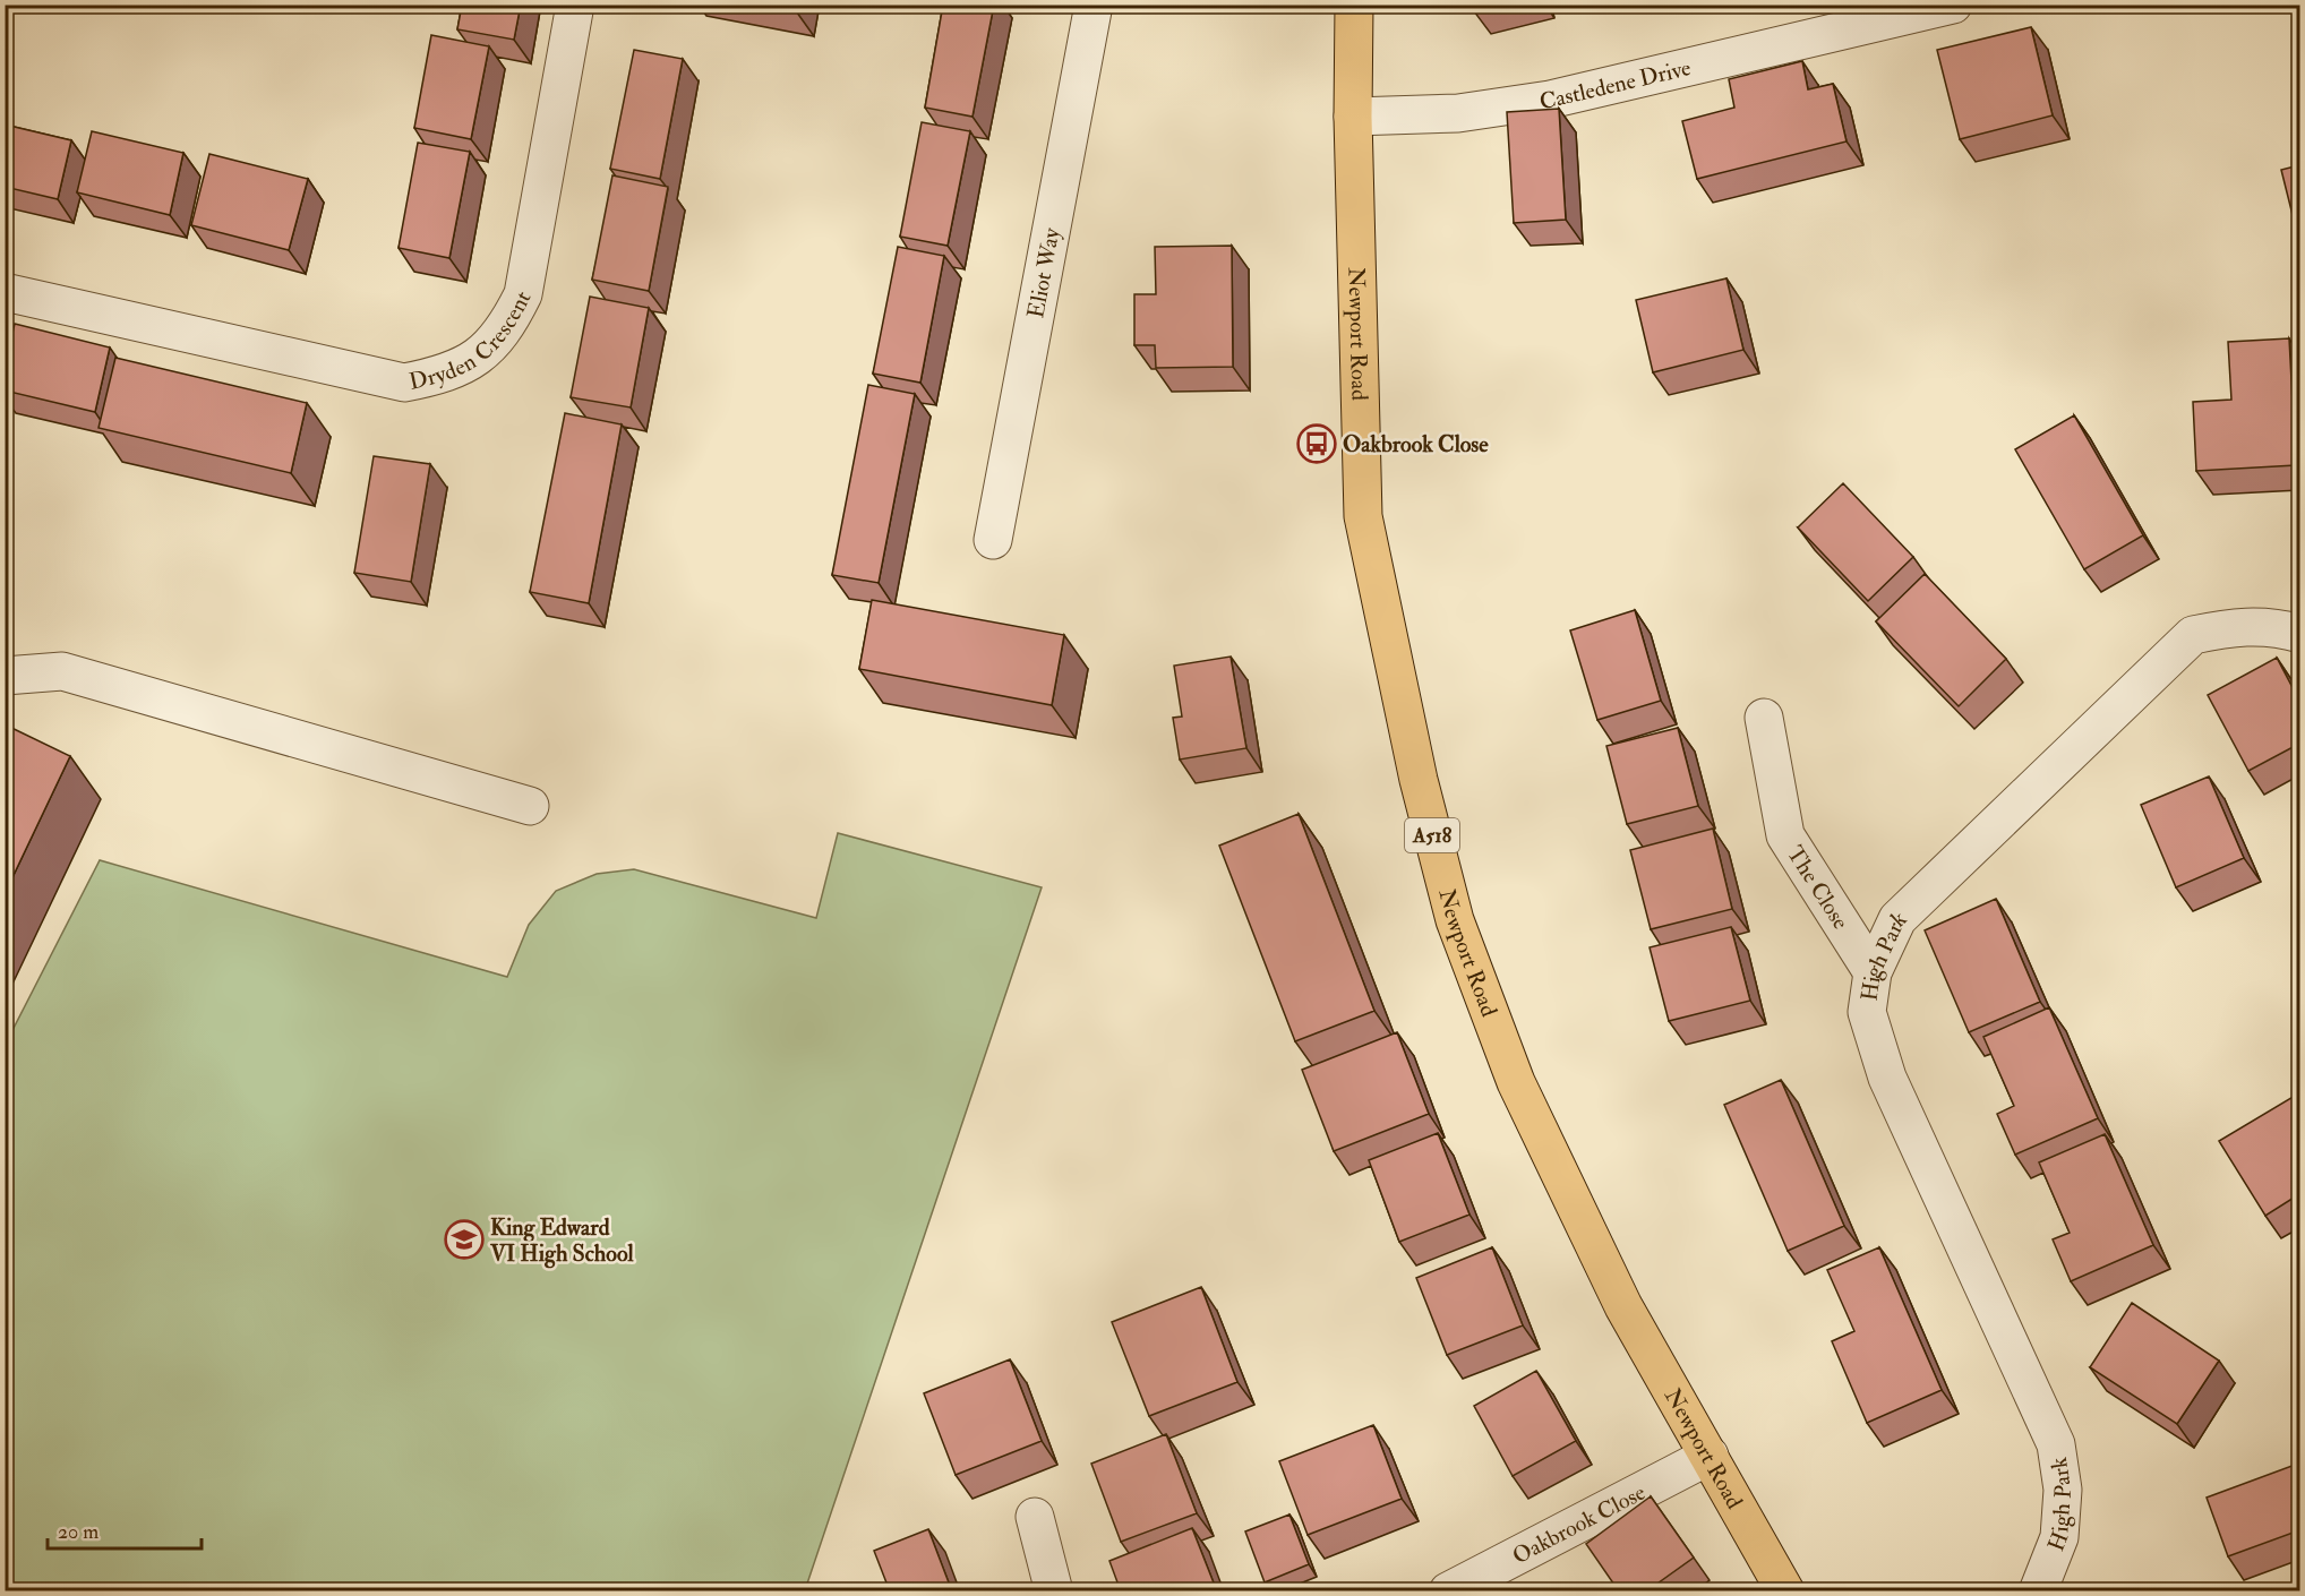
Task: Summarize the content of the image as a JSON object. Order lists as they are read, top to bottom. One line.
{"streets":{"highway":["Newport Road","A518"],"street":["Castledene Drive","Eliot Way","Dryden Crescent","The Close","High Park","Oakbrook Close"]},"crossings":[["Castledene Drive","Newport Road"],["Newport Road","Oakbrook Close"],["The Close","High Park"]],"places":{"bus stop":["Oakbrook Close"],"school or university":["King Edward VI High School"]},"scale_bar":"20 m"}
